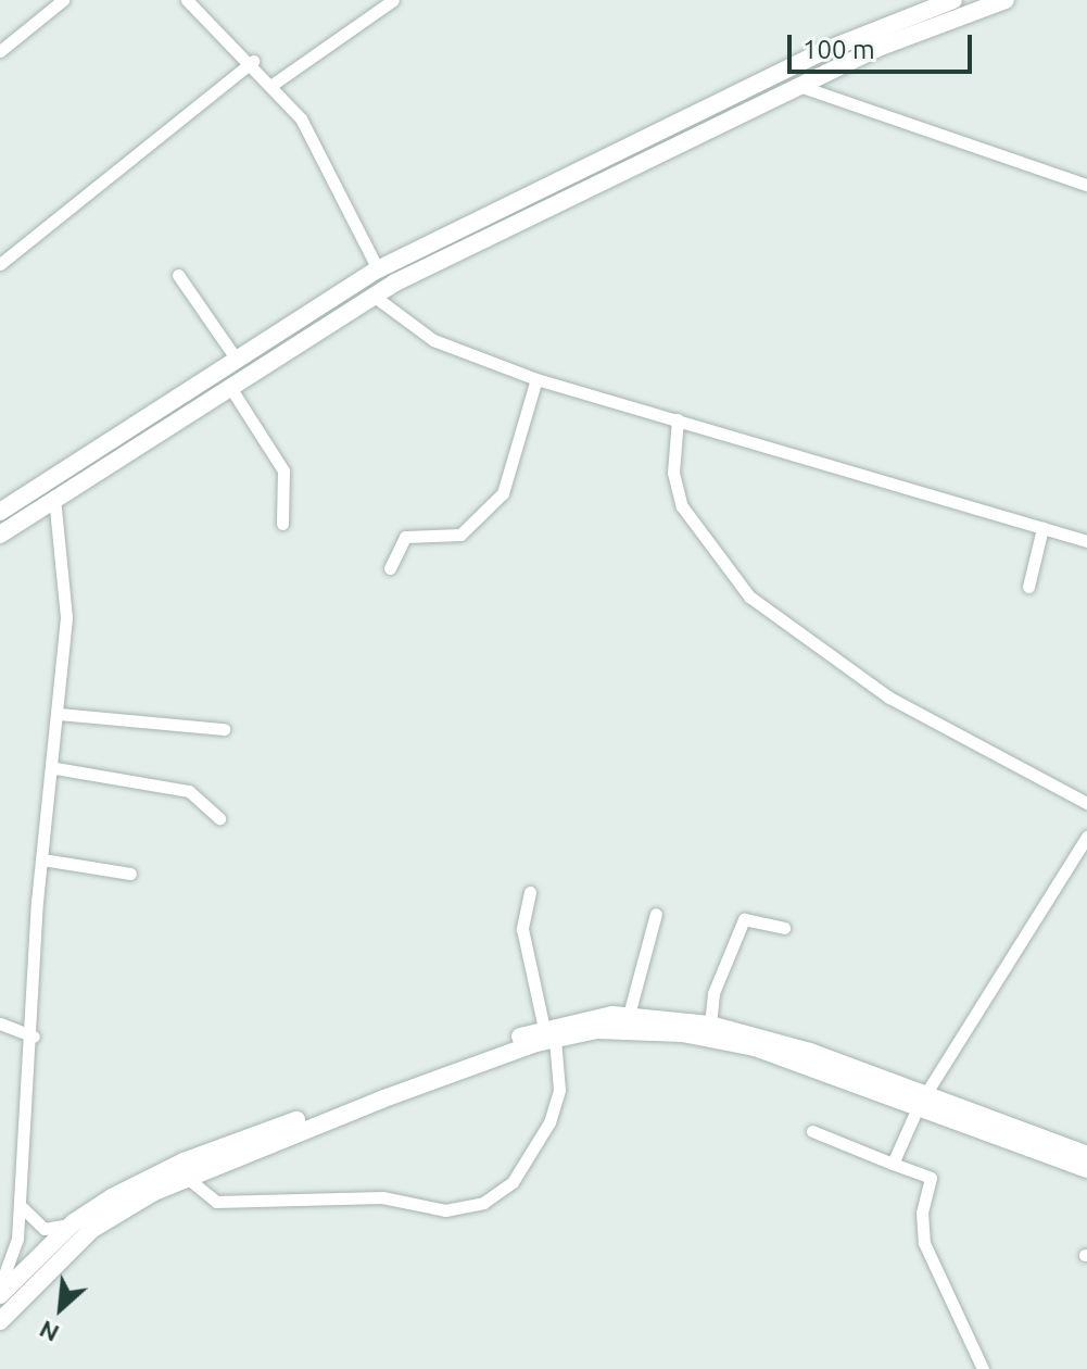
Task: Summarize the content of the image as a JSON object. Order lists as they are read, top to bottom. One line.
{"scale_bar":"100 m","north":"bottom left"}
